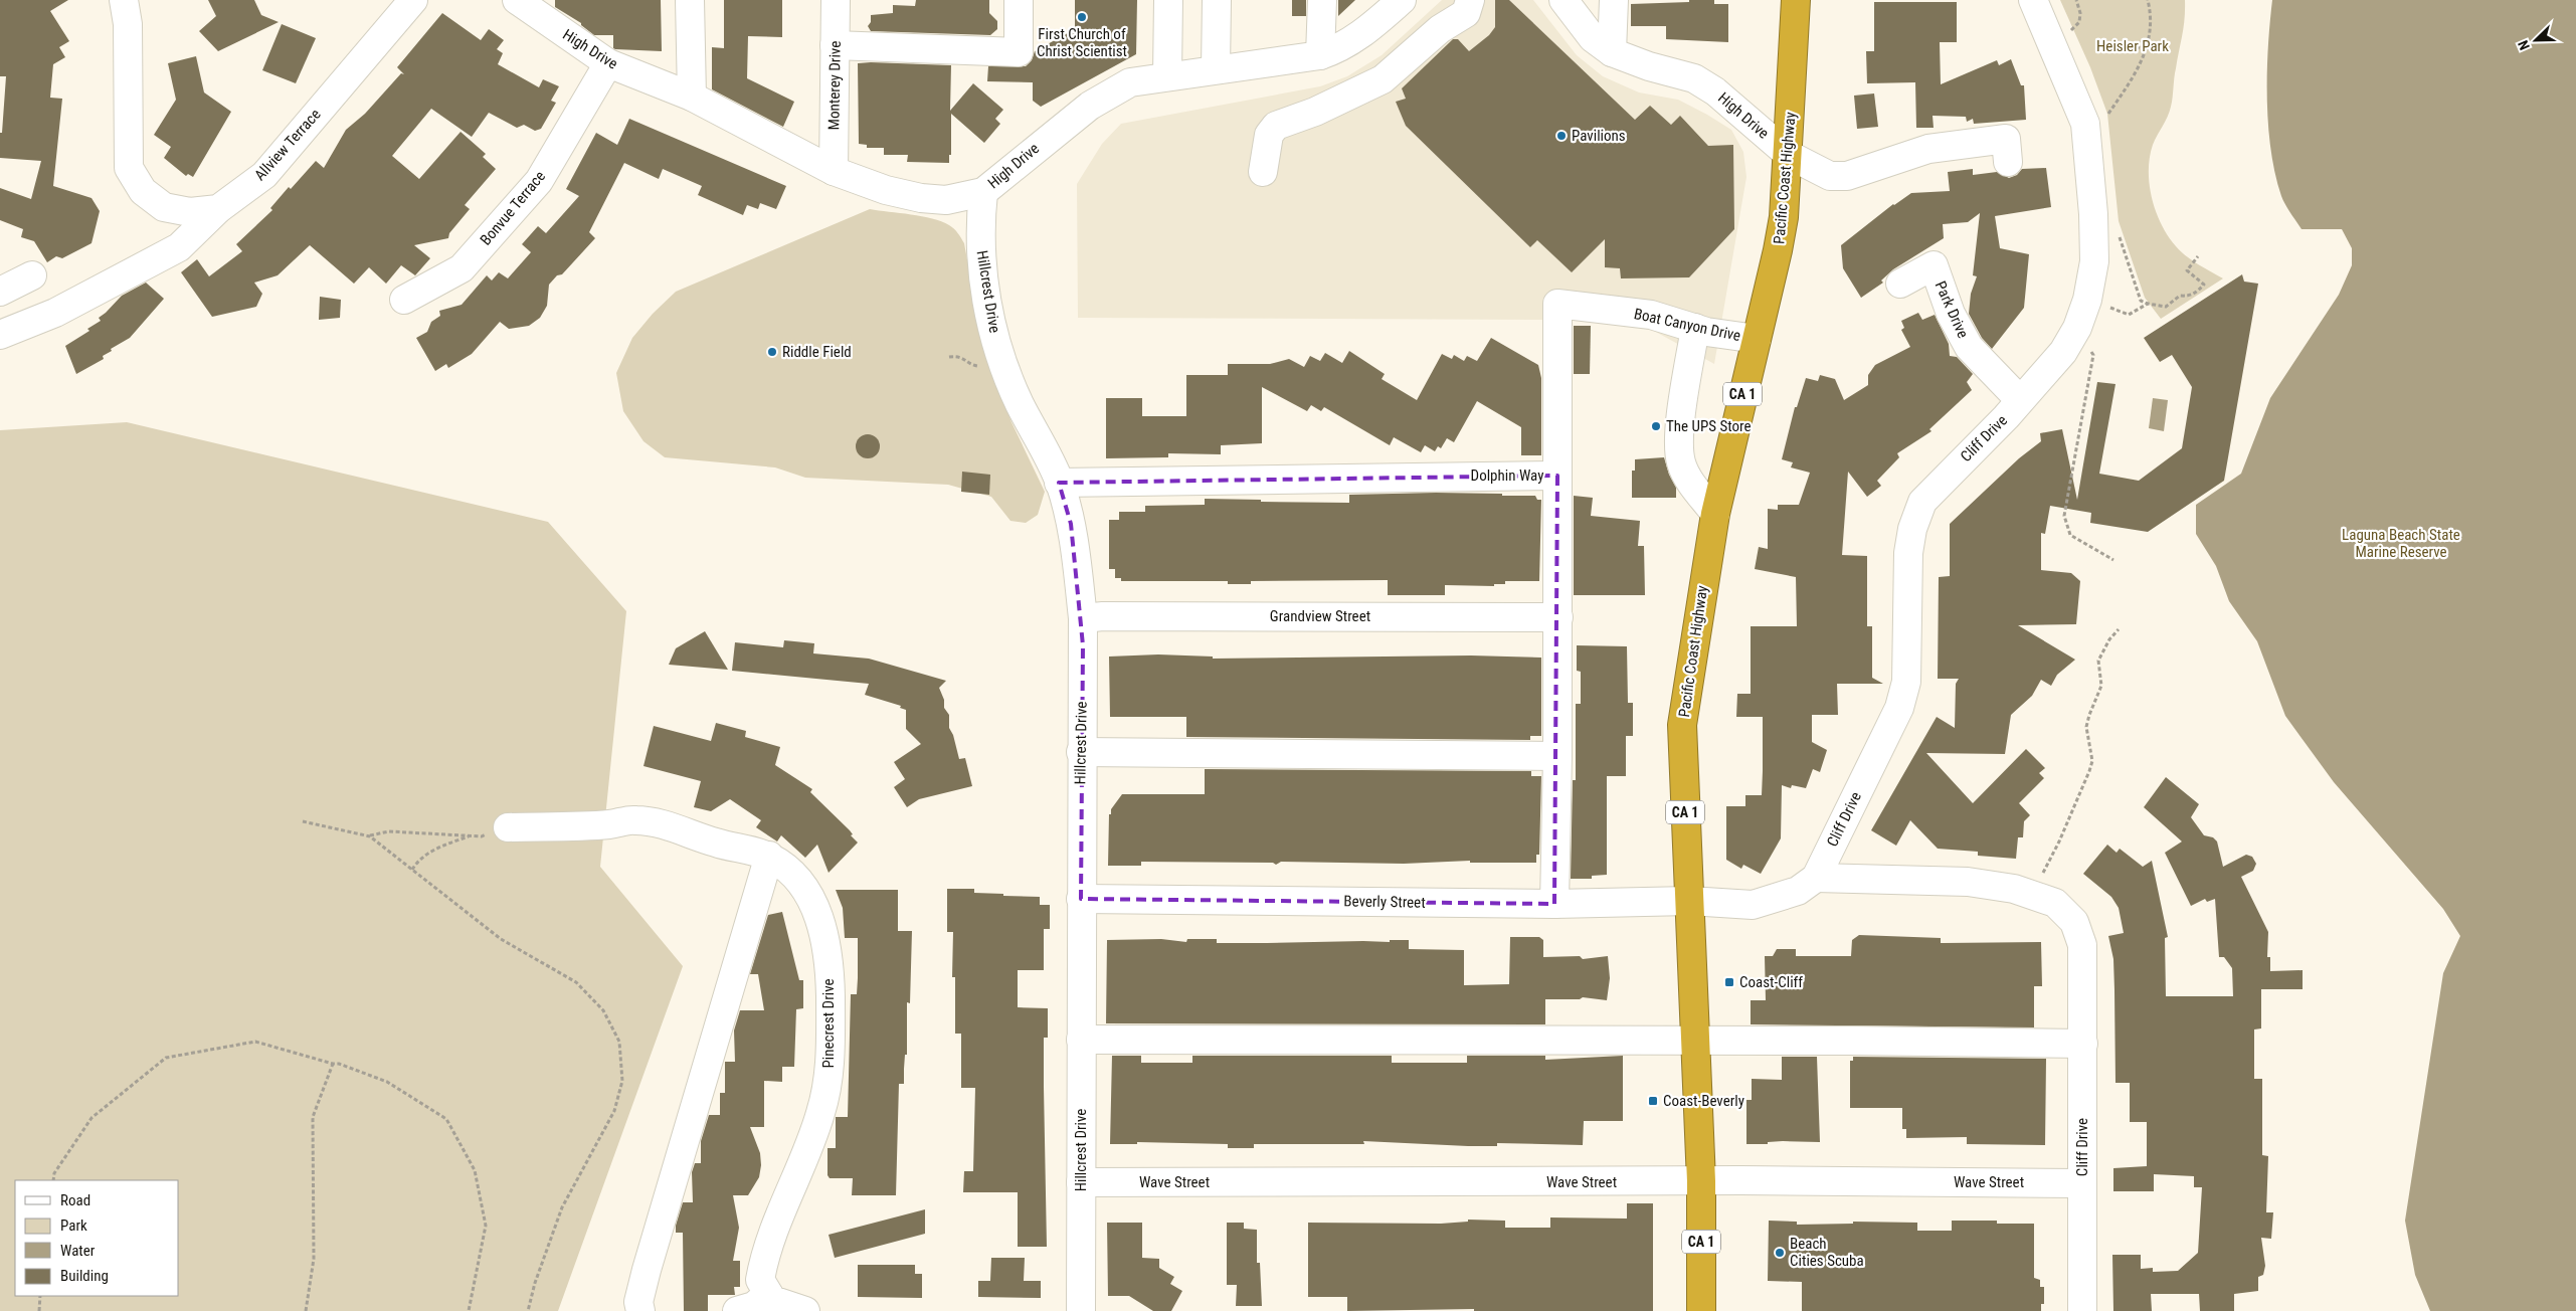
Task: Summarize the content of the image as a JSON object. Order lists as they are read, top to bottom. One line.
{"streets":{"highway":["Pacific Coast Highway","CA 1"],"street":["High Drive","Monterey Drive","Allview Terrace","Bonvue Terrace","Hillcrest Drive","Park Drive","Boat Canyon Drive","Cliff Drive","Dolphin Way","Grandview Street","Beverly Street","Pinecrest Drive","Wave Street"]},"crossings":[["High Drive","Monterey Drive"],["High Drive","Pacific Coast Highway"],["High Drive","Bonvue Terrace"],["High Drive","Hillcrest Drive"],["Pacific Coast Highway","Boat Canyon Drive"],["Pacific Coast Highway","Beverly Street"],["Pacific Coast Highway","Wave Street"],["Hillcrest Drive","Dolphin Way"],["Hillcrest Drive","Grandview Street"],["Hillcrest Drive","Beverly Street"],["Hillcrest Drive","Wave Street"],["Park Drive","Cliff Drive"],["Boat Canyon Drive","Dolphin Way"],["Cliff Drive","Wave Street"],["Dolphin Way","Grandview Street"],["Dolphin Way","Beverly Street"]],"parks":["Heisler Park","Laguna Beach State Marine Reserve"],"places":{"other":["First Church of Christ Scientist","Pavilions","Riddle Field","The UPS Store","Beach Cities Scuba"],"transit":["Coast-Cliff","Coast-Beverly"]},"legend":["Road","Park","Water","Building"],"north":"bottom left"}
